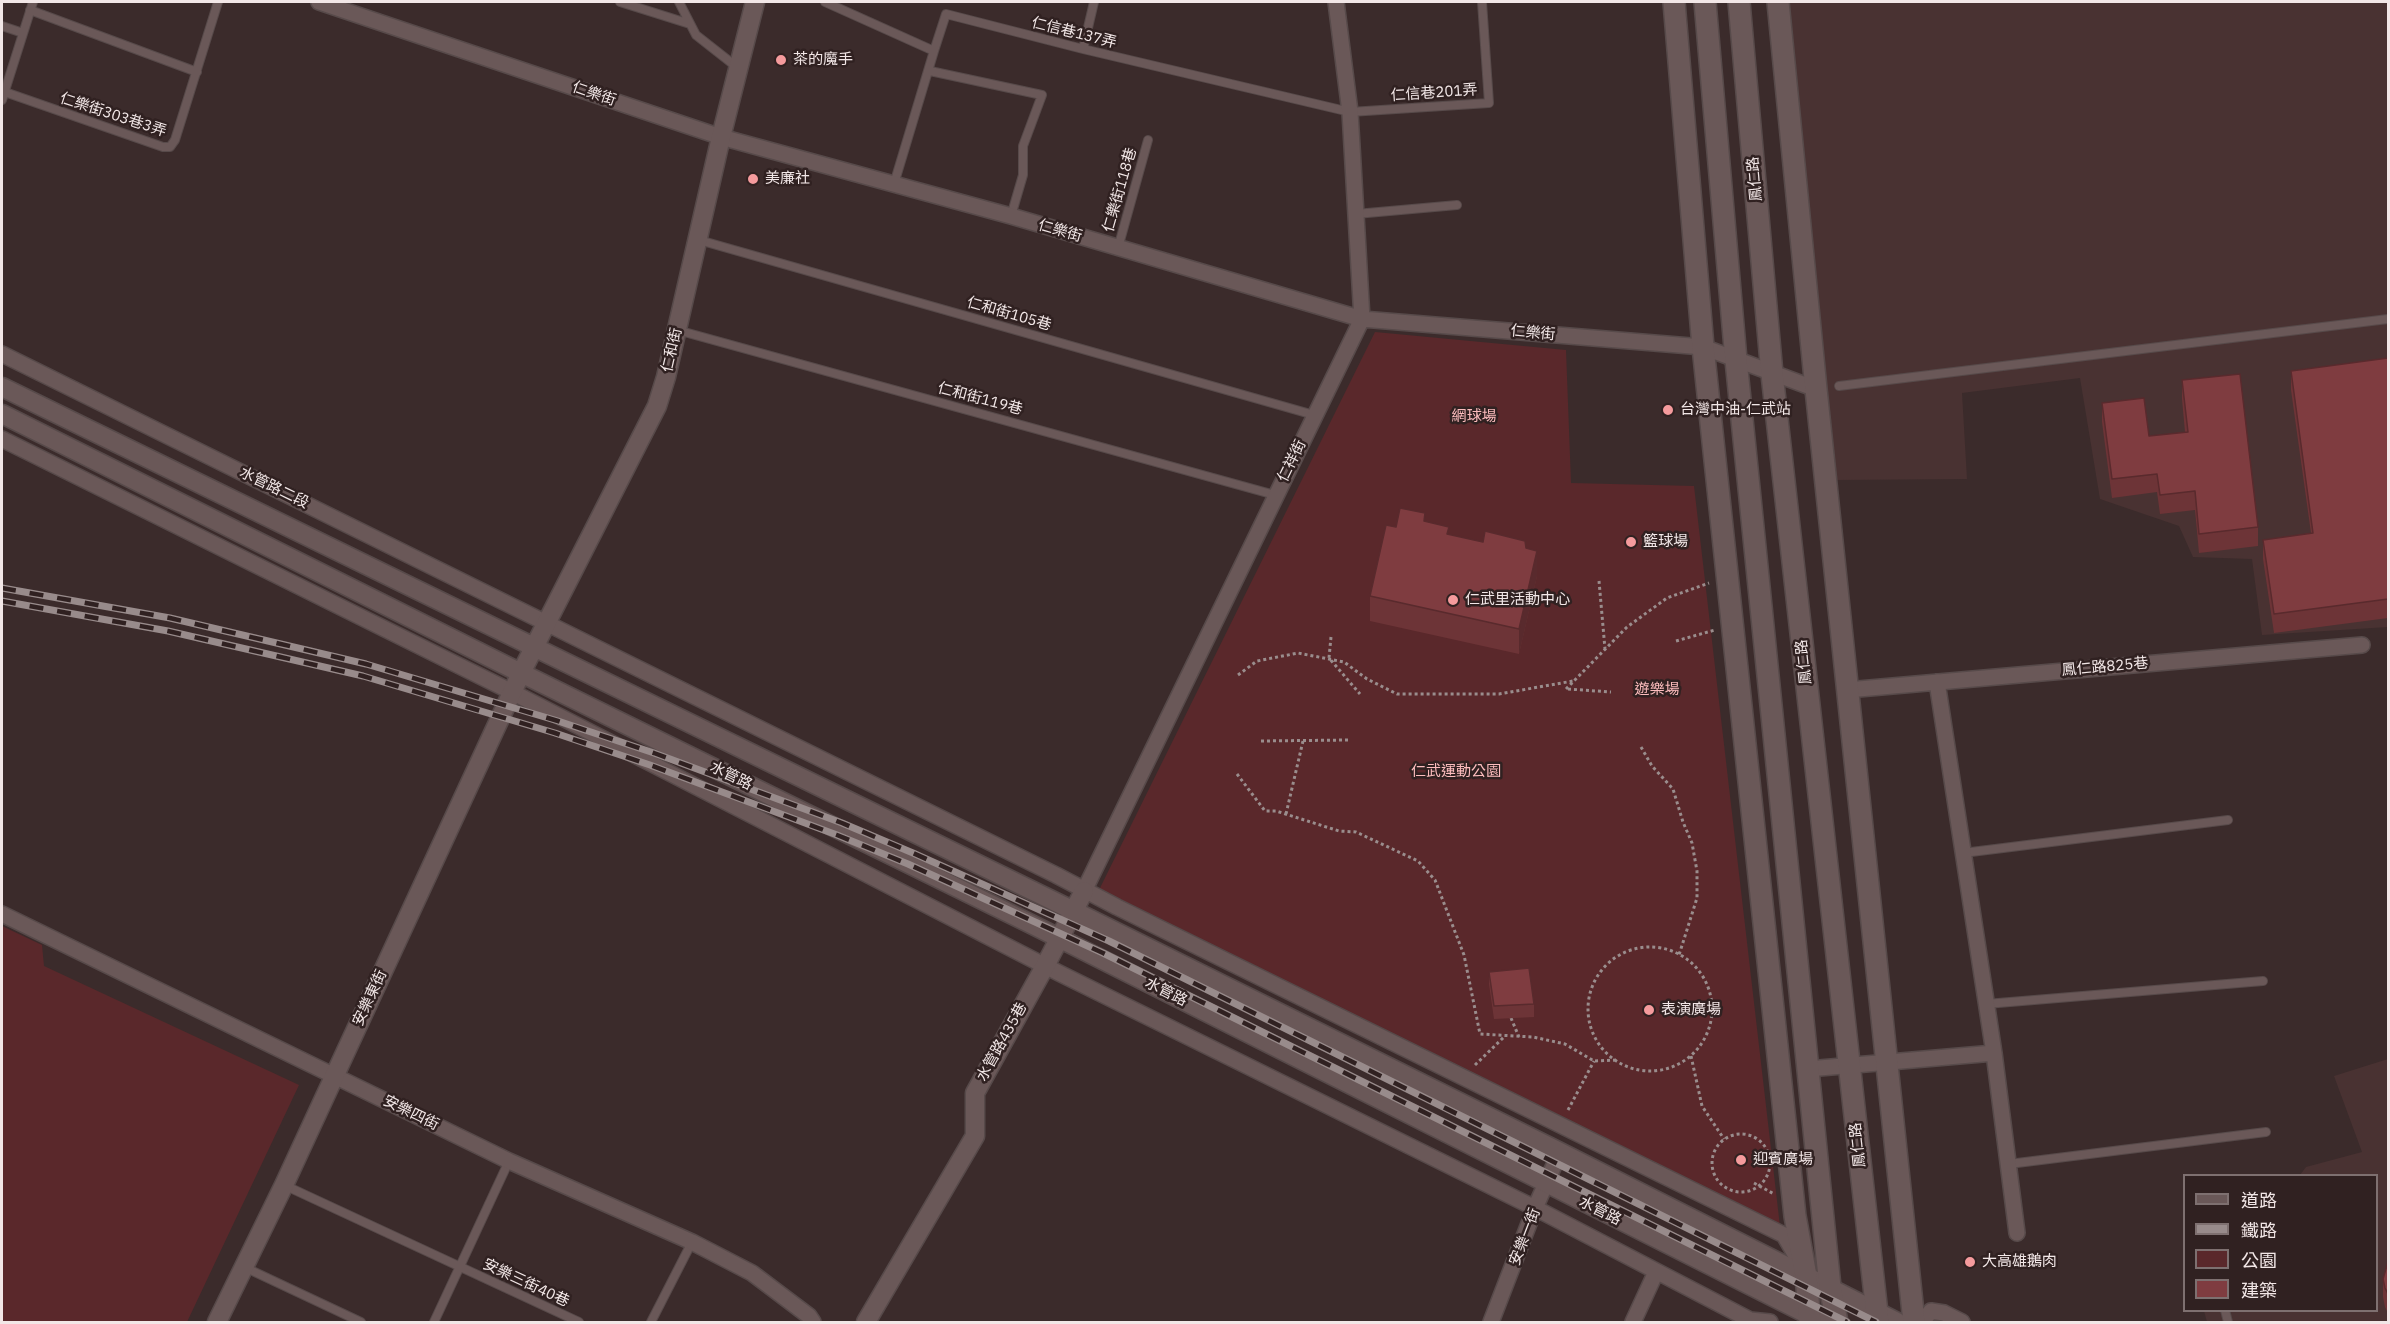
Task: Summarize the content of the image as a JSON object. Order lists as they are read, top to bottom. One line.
{"streets":{"main road":["鳳仁路"],"street":["仁樂街","仁和街","仁祥街","水管路二段","鳳仁路825巷","水管路","安樂東街","水管路435巷","安樂四街","安樂一街"],"lane":["仁信巷137弄","仁信巷201弄","仁樂街303巷3弄","仁樂街118巷","仁和街105巷","仁和街119巷","安樂三街40巷"]},"crossings":[["仁信巷137弄","仁信巷201弄"],["仁信巷137弄","仁祥街"],["仁信巷201弄","仁祥街"],["仁樂街","鳳仁路"],["仁樂街","仁樂街118巷"],["仁樂街","仁和街"],["仁樂街","仁祥街"],["鳳仁路","水管路"],["仁和街105巷","仁和街"],["仁和街105巷","仁祥街"],["仁和街","仁和街119巷"],["仁和街","水管路二段"],["仁和街","水管路"],["仁和街","安樂東街"],["仁和街119巷","仁祥街"],["仁祥街","水管路435巷"],["水管路二段","水管路"],["水管路","安樂東街"],["水管路","水管路435巷"],["水管路","安樂一街"],["安樂東街","安樂四街"],["安樂東街","安樂三街40巷"]],"parks":["網球場","遊樂場","仁武運動公園"],"places":["茶的魔手","美廉社","台灣中油-仁武站","籃球場","仁武里活動中心","表演廣場","迎賓廣場","大高雄鵝肉"],"legend":["道路","鐵路","公園","建築"]}
